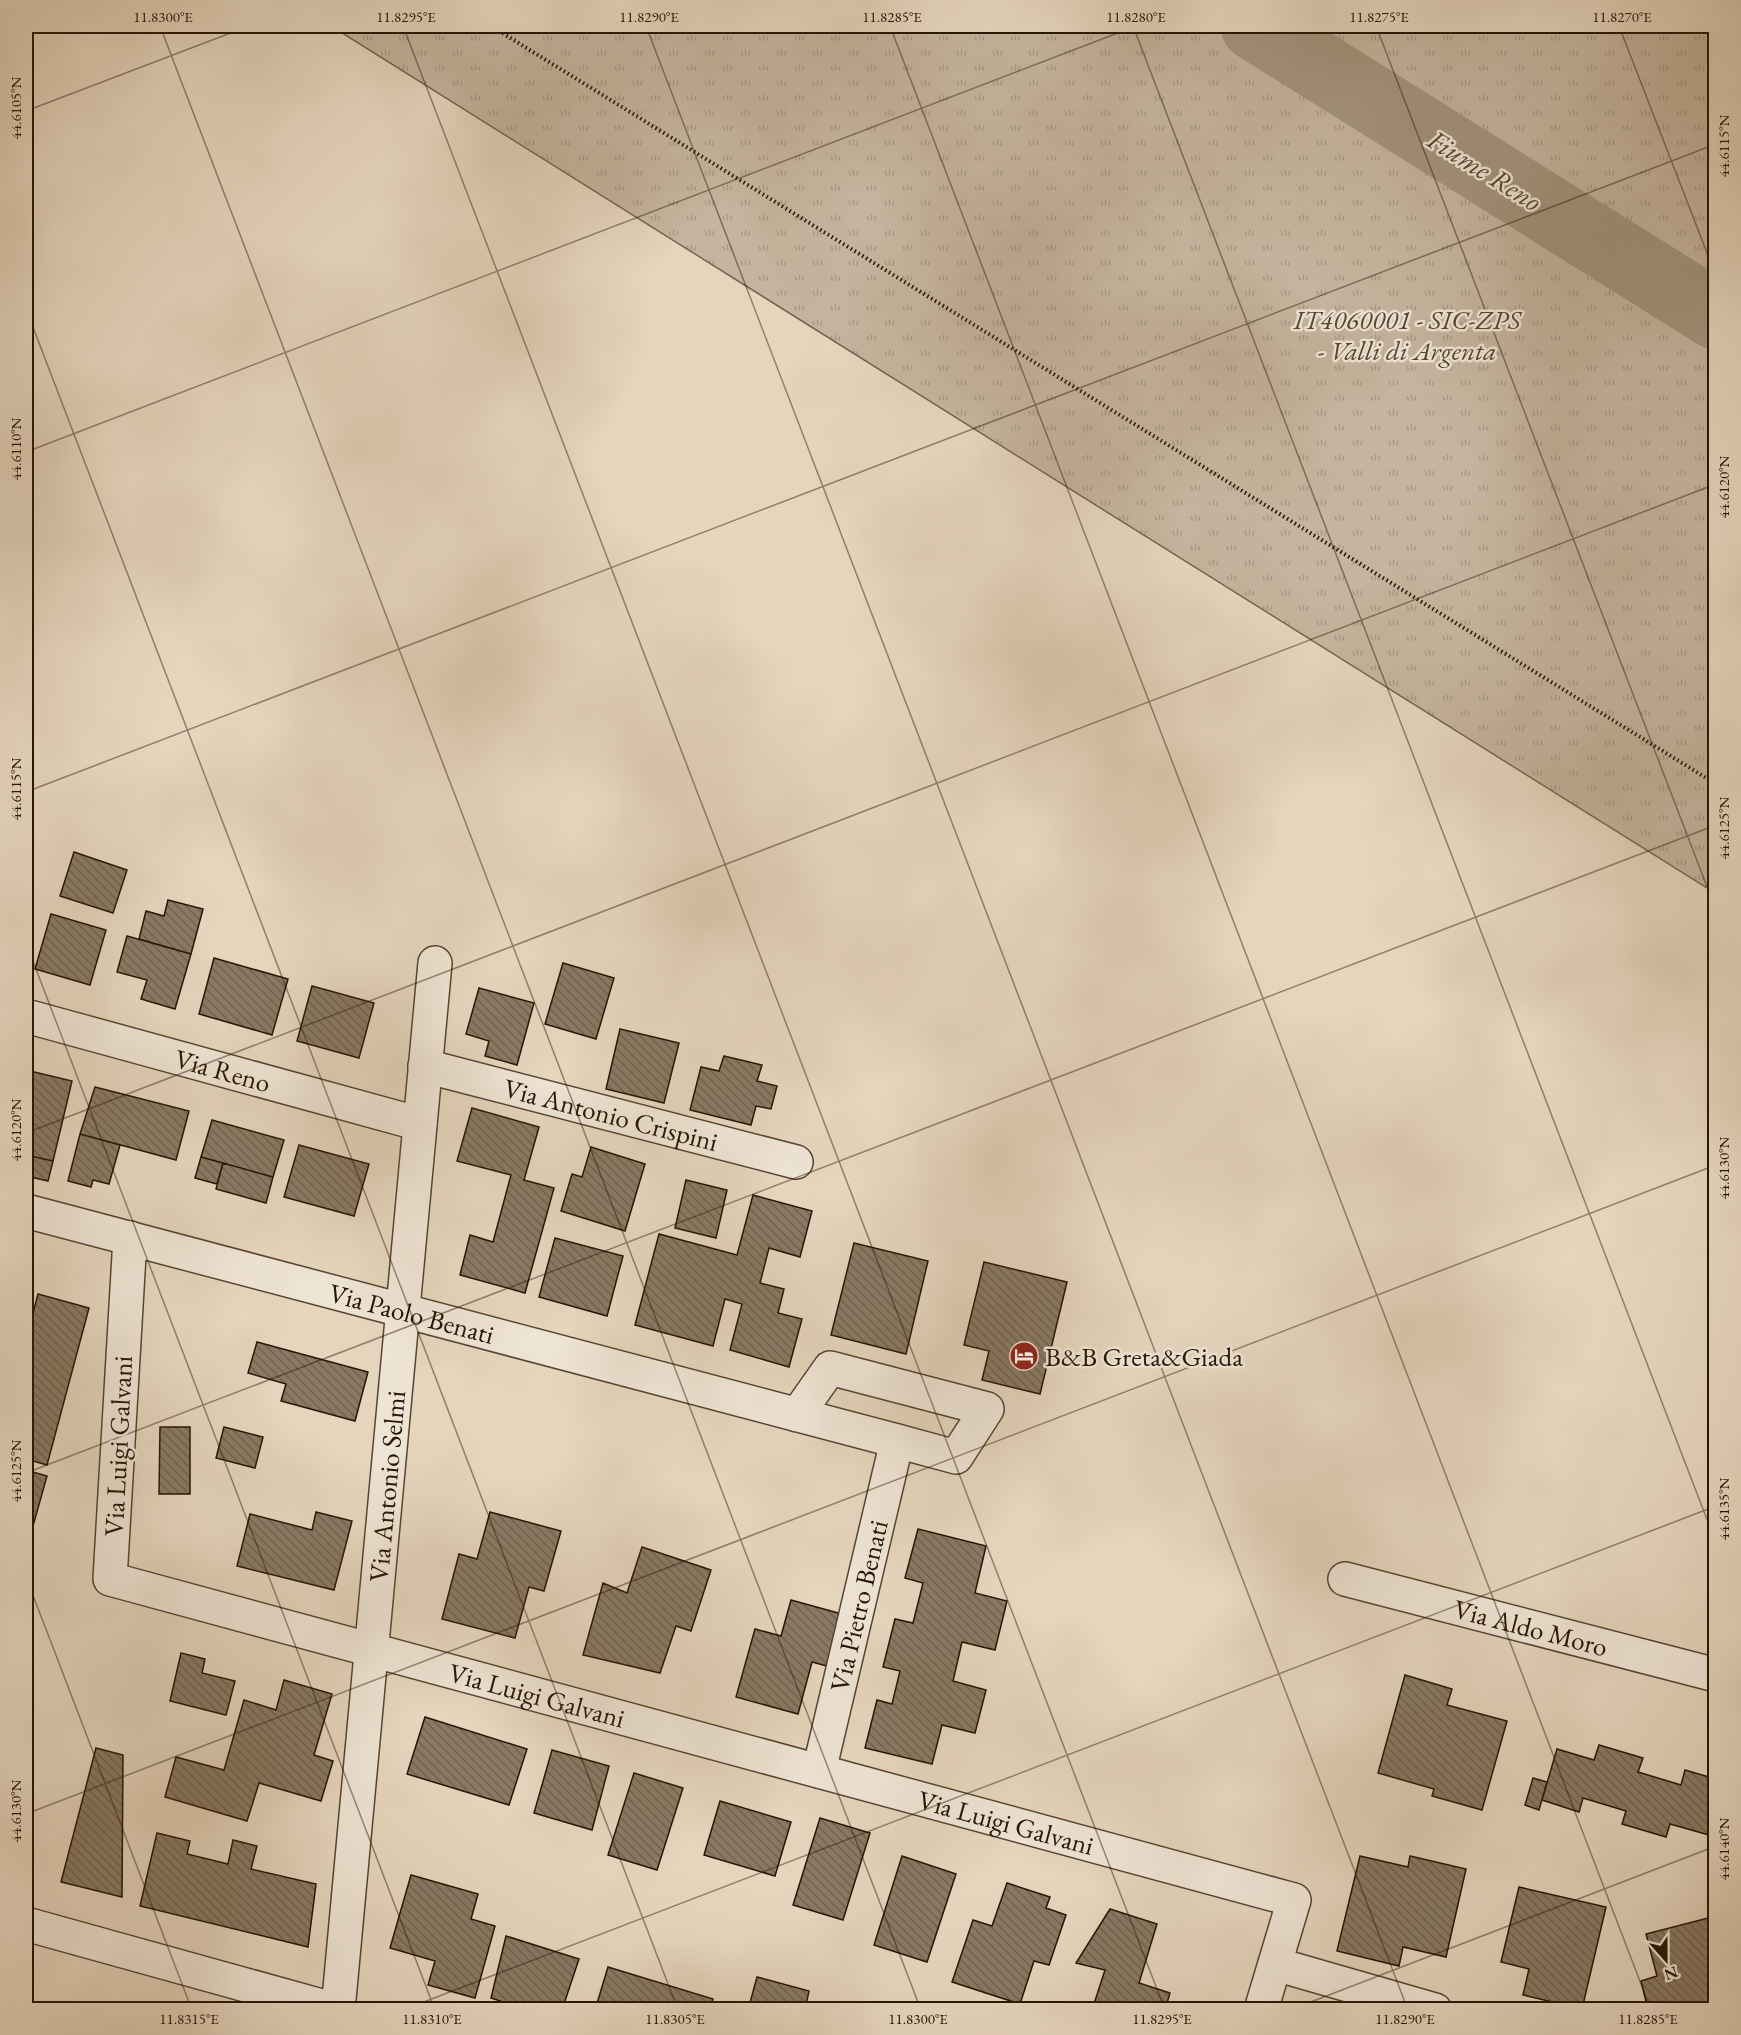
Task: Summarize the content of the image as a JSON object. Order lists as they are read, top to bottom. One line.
{"streets":{"street":["Via Reno","Via Antonio Crispini","Via Paolo Benati","Via Luigi Galvani","Via Antonio Selmi","Via Pietro Benati","Via Aldo Moro"]},"crossings":[["Via Reno","Via Antonio Selmi"],["Via Antonio Crispini","Via Antonio Selmi"],["Via Paolo Benati","Via Luigi Galvani"],["Via Paolo Benati","Via Antonio Selmi"],["Via Paolo Benati","Via Pietro Benati"],["Via Luigi Galvani","Via Antonio Selmi"],["Via Luigi Galvani","Via Pietro Benati"]],"water":["Fiume Reno"],"parks":["IT4060001 - SIC-ZPS - Valli di Argenta"],"places":{"hotel":["B&B Greta&Giada"]},"north":"bottom","coordinates":["11.8300°E","11.8295°E","11.8290°E","11.8285°E","11.8280°E","11.8275°E","11.8270°E","44.6105°N","44.6115°N","44.6110°N","44.6120°N","44.6125°N","44.6130°N","44.6135°N","44.6140°N","11.8315°E","11.8310°E","11.8305°E"]}
